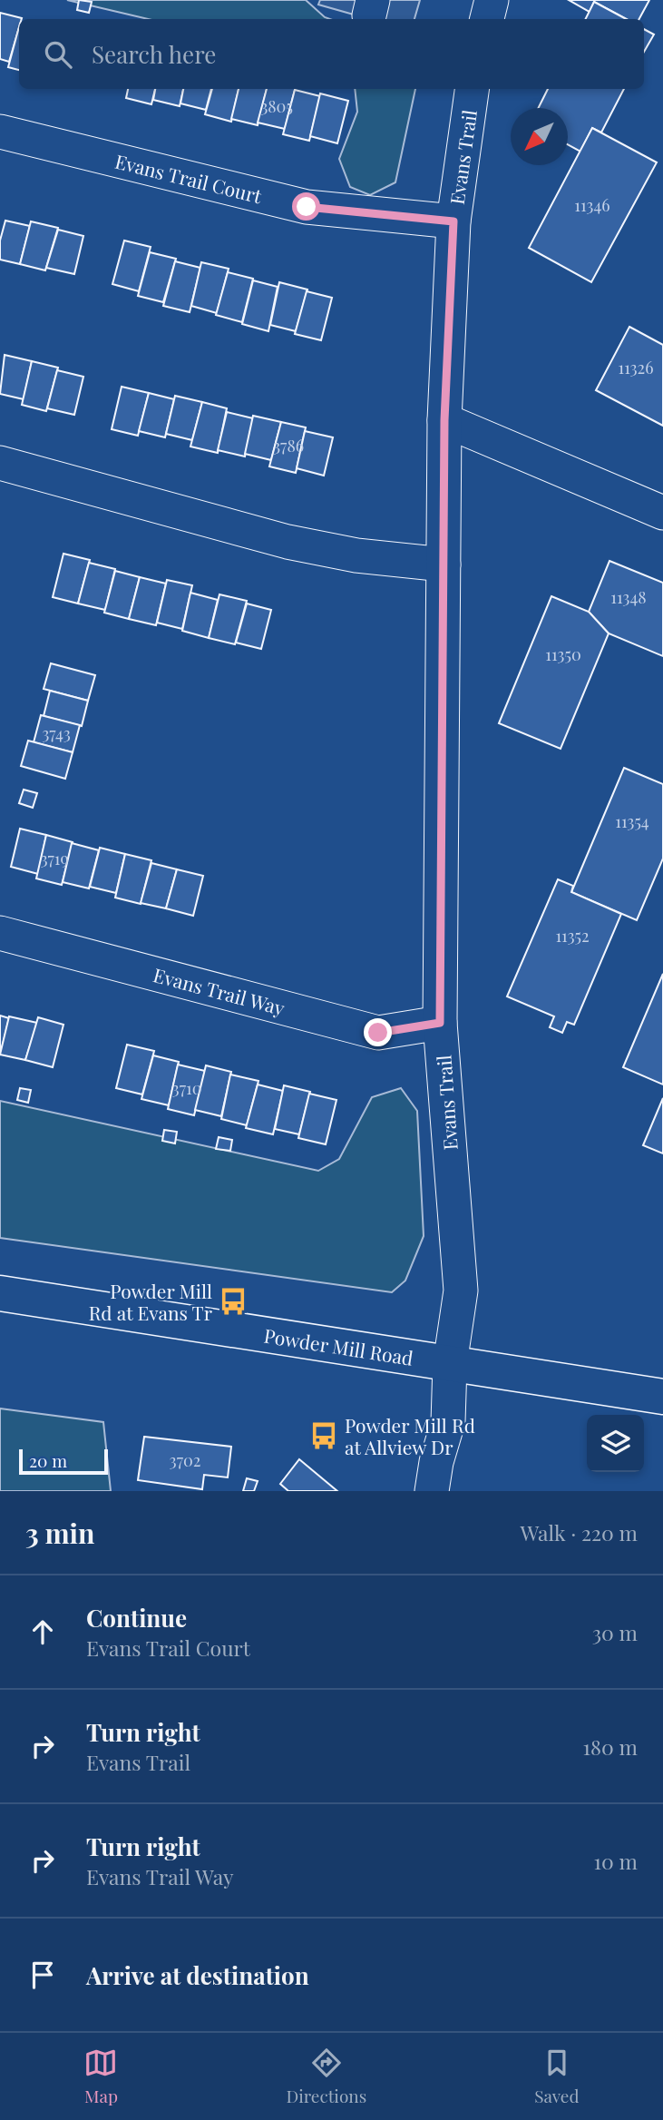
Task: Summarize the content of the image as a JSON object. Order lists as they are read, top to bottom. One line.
{"streets":{"main road":["Powder Mill Road"],"street":["Evans Trail","Evans Trail Court","Evans Trail Way"]},"crossings":[["Evans Trail","Evans Trail Court"],["Evans Trail","Evans Trail Way"],["Evans Trail","Powder Mill Road"]],"places":{"bus stop":["Powder Mill Rd at Evans Tr","Powder Mill Rd at Allview Dr"]},"house_numbers":["3805","11346","11326","3786","11348","11350","3743","11354","3719","11352","3710","3702"],"scale_bar":"20 m","north":"bottom left","page":{"search":"Search here","scale":"20 m","heading":["3 min","Walk · 220 m"],"list":[["Continue","Evans Trail Court","30 m"],["Turn right","Evans Trail","180 m"],["Turn right","Evans Trail Way","10 m"],"Arrive at destination"],"nav":["Map","Directions","Saved"]}}
